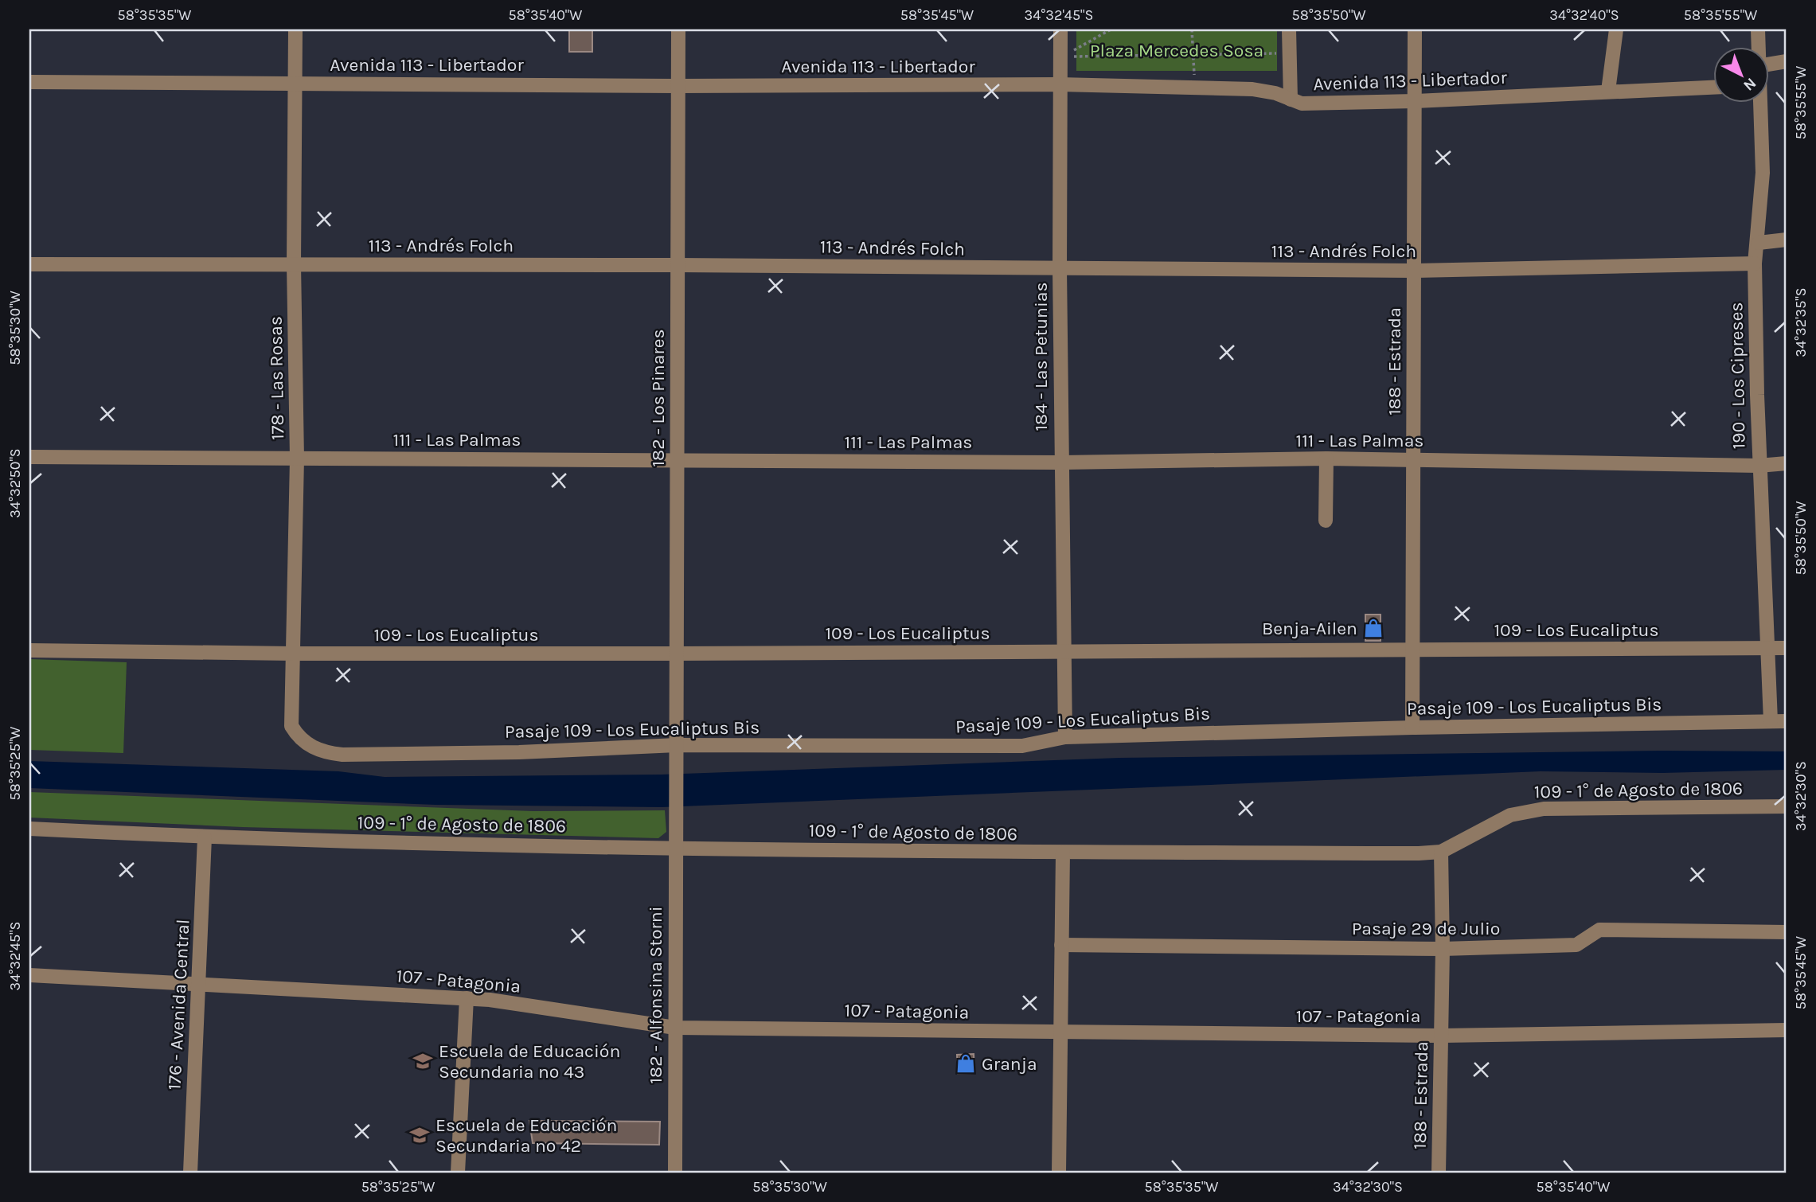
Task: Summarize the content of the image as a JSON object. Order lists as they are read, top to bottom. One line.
{"streets":{"street":["Avenida 113 - Libertador","113 - Andrés Folch","184 - Las Petunias","188 - Estrada","190 - Los Cipreses","178 - Las Rosas","182 - Los Pinares","111 - Las Palmas","109 - Los Eucaliptus","Pasaje 109 - Los Eucaliptus Bis","109 - 1° de Agosto de 1806","Pasaje 29 de Julio","107 - Patagonia","182 - Alfonsina Storni","176 - Avenida Central"]},"crossings":[["Avenida 113 - Libertador","184 - Las Petunias"],["Avenida 113 - Libertador","188 - Estrada"],["Avenida 113 - Libertador","178 - Las Rosas"],["Avenida 113 - Libertador","182 - Los Pinares"],["113 - Andrés Folch","184 - Las Petunias"],["113 - Andrés Folch","188 - Estrada"],["113 - Andrés Folch","190 - Los Cipreses"],["113 - Andrés Folch","178 - Las Rosas"],["113 - Andrés Folch","182 - Los Pinares"],["184 - Las Petunias","111 - Las Palmas"],["184 - Las Petunias","109 - Los Eucaliptus"],["184 - Las Petunias","Pasaje 109 - Los Eucaliptus Bis"],["188 - Estrada","111 - Las Palmas"],["188 - Estrada","109 - Los Eucaliptus"],["188 - Estrada","Pasaje 109 - Los Eucaliptus Bis"],["188 - Estrada","109 - 1° de Agosto de 1806"],["188 - Estrada","Pasaje 29 de Julio"],["188 - Estrada","107 - Patagonia"],["190 - Los Cipreses","111 - Las Palmas"],["190 - Los Cipreses","109 - Los Eucaliptus"],["190 - Los Cipreses","Pasaje 109 - Los Eucaliptus Bis"],["178 - Las Rosas","111 - Las Palmas"],["178 - Las Rosas","109 - Los Eucaliptus"],["178 - Las Rosas","Pasaje 109 - Los Eucaliptus Bis"],["182 - Los Pinares","111 - Las Palmas"],["182 - Los Pinares","109 - Los Eucaliptus"],["182 - Los Pinares","Pasaje 109 - Los Eucaliptus Bis"],["182 - Los Pinares","182 - Alfonsina Storni"],["109 - 1° de Agosto de 1806","182 - Alfonsina Storni"],["109 - 1° de Agosto de 1806","176 - Avenida Central"],["107 - Patagonia","182 - Alfonsina Storni"],["107 - Patagonia","176 - Avenida Central"]],"parks":["Plaza Mercedes Sosa"],"places":{"shop":["Benja-Ailen","Granja"],"school or university":["Escuela de Educación Secundaria nº 43","Escuela de Educación Secundaria nº 42"]},"north":"bottom right","coordinates":["58°35'35\"W","58°35'40\"W","58°35'45\"W","34°32'45\"S","58°35'50\"W","34°32'40\"S","58°35'55\"W","34°32'35\"S","58°35'30\"W","34°32'50\"S","58°35'25\"W","34°32'30\"S"]}
